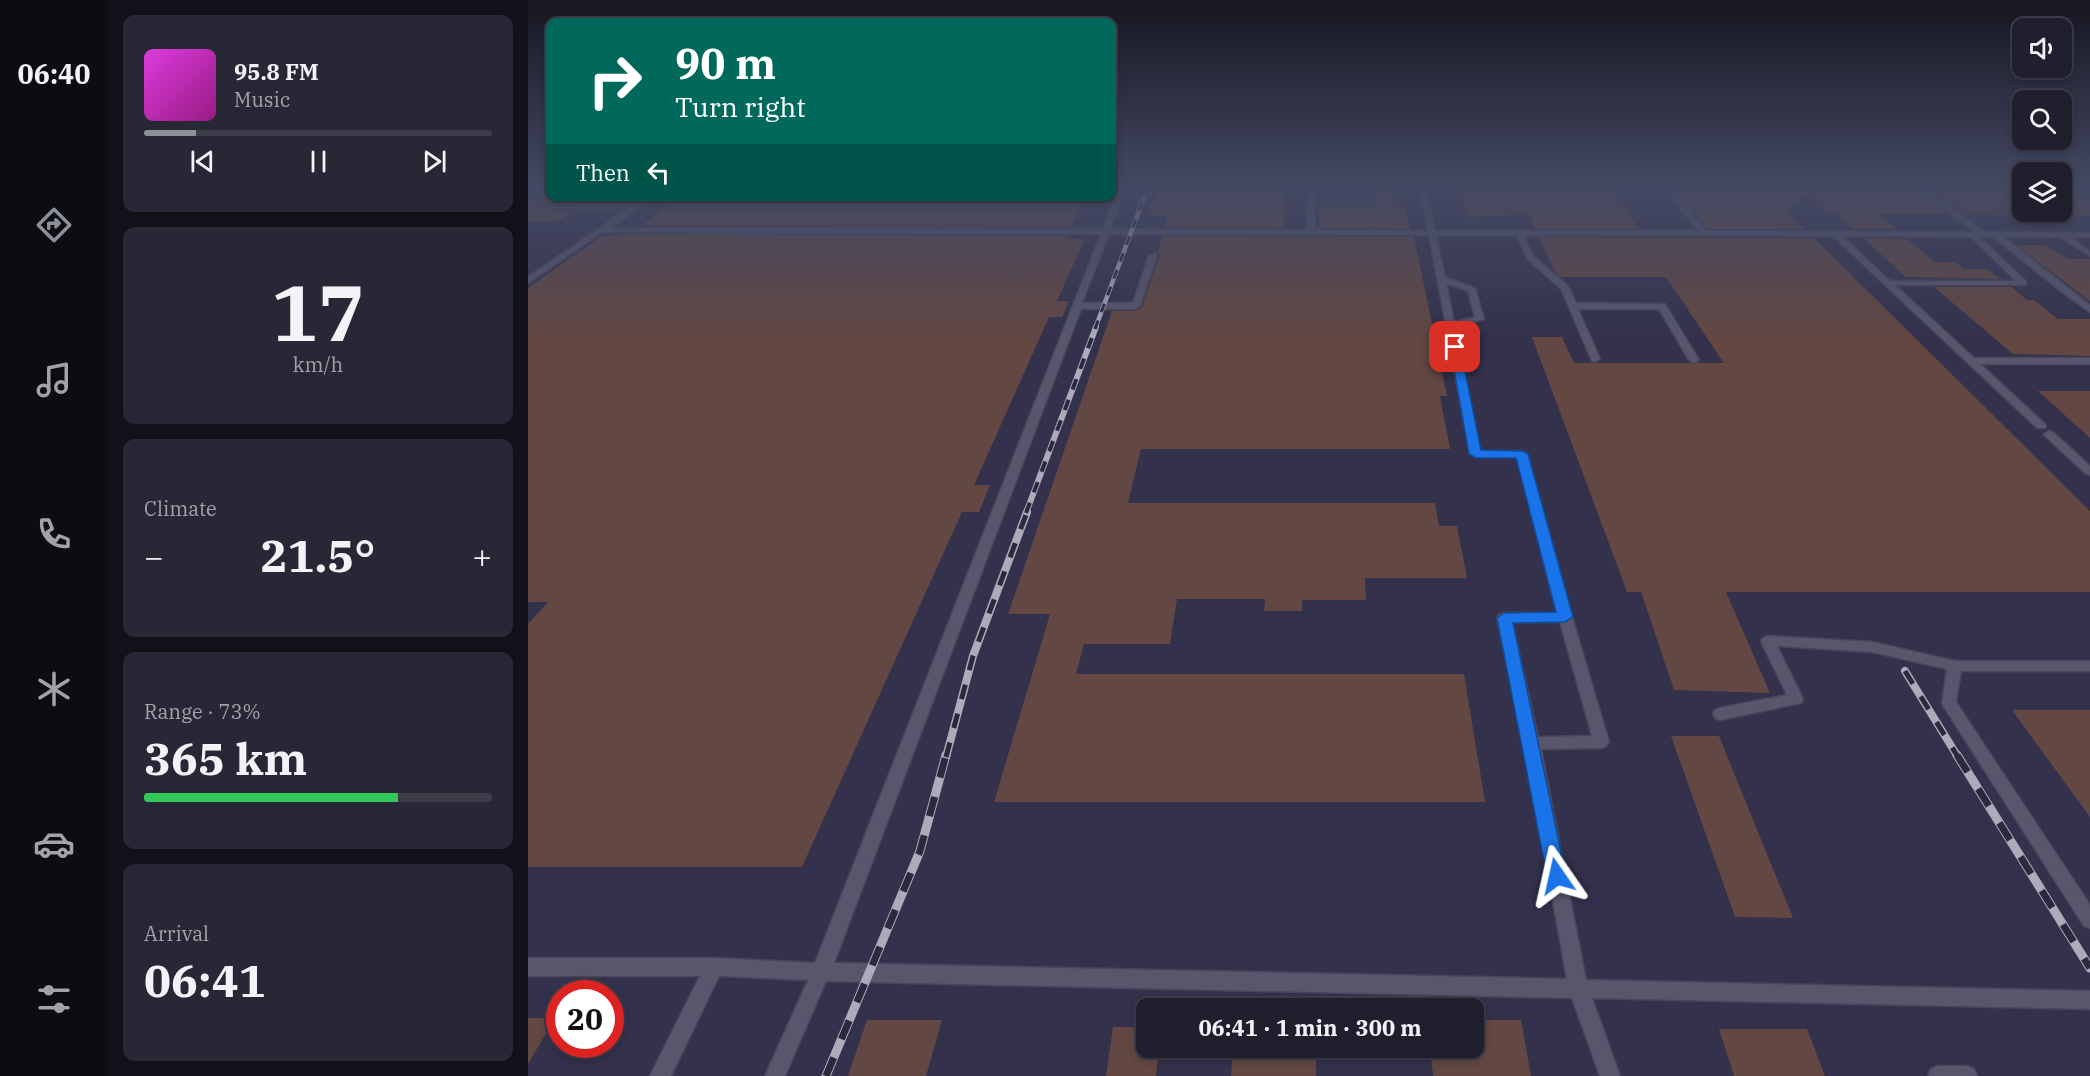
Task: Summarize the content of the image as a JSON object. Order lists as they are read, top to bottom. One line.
{"page":{"tabs":"06:40","turn":["90 m","Turn right"],"song":["95.8 FM","Music"],"then":"Then","tile":[["17","km/h"],"Climate",["Range · 73%","365 km"],["Arrival","06:41"]],"heat":["−","21.5°","+"],"limit":"20","trip":"06:41 · 1 min · 300 m"}}
